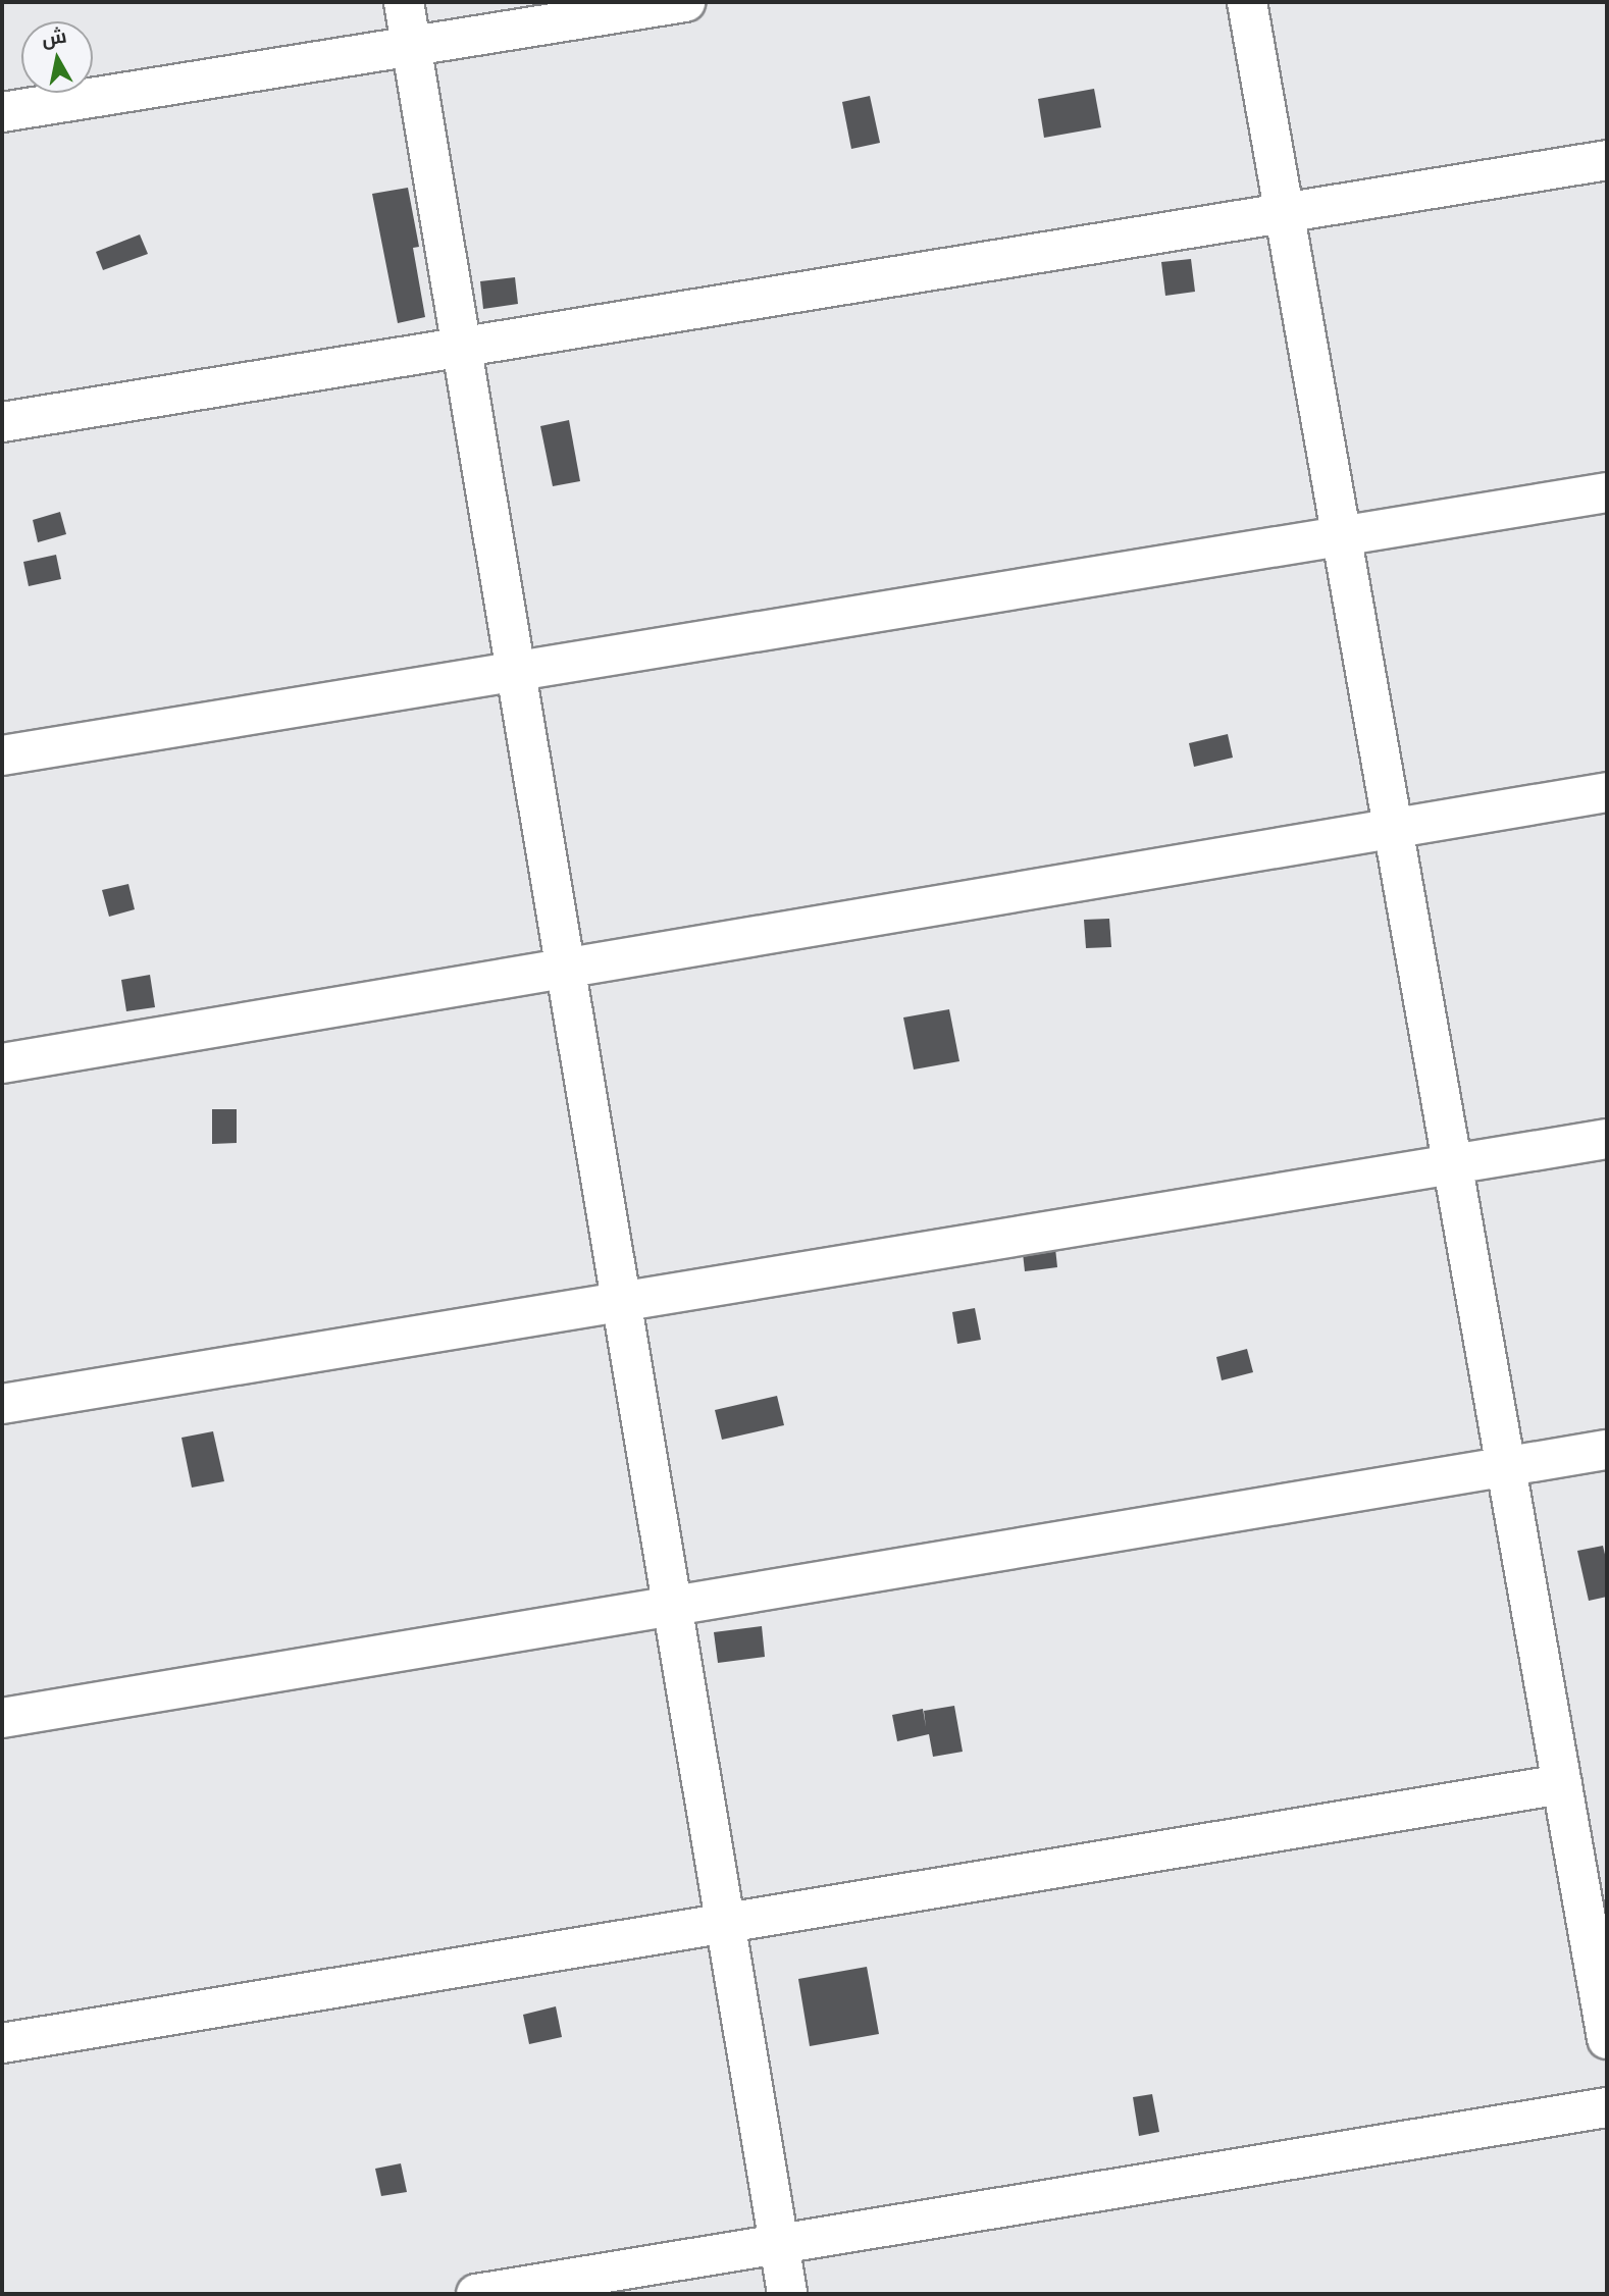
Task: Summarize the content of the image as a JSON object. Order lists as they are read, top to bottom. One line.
{"north":"top"}
